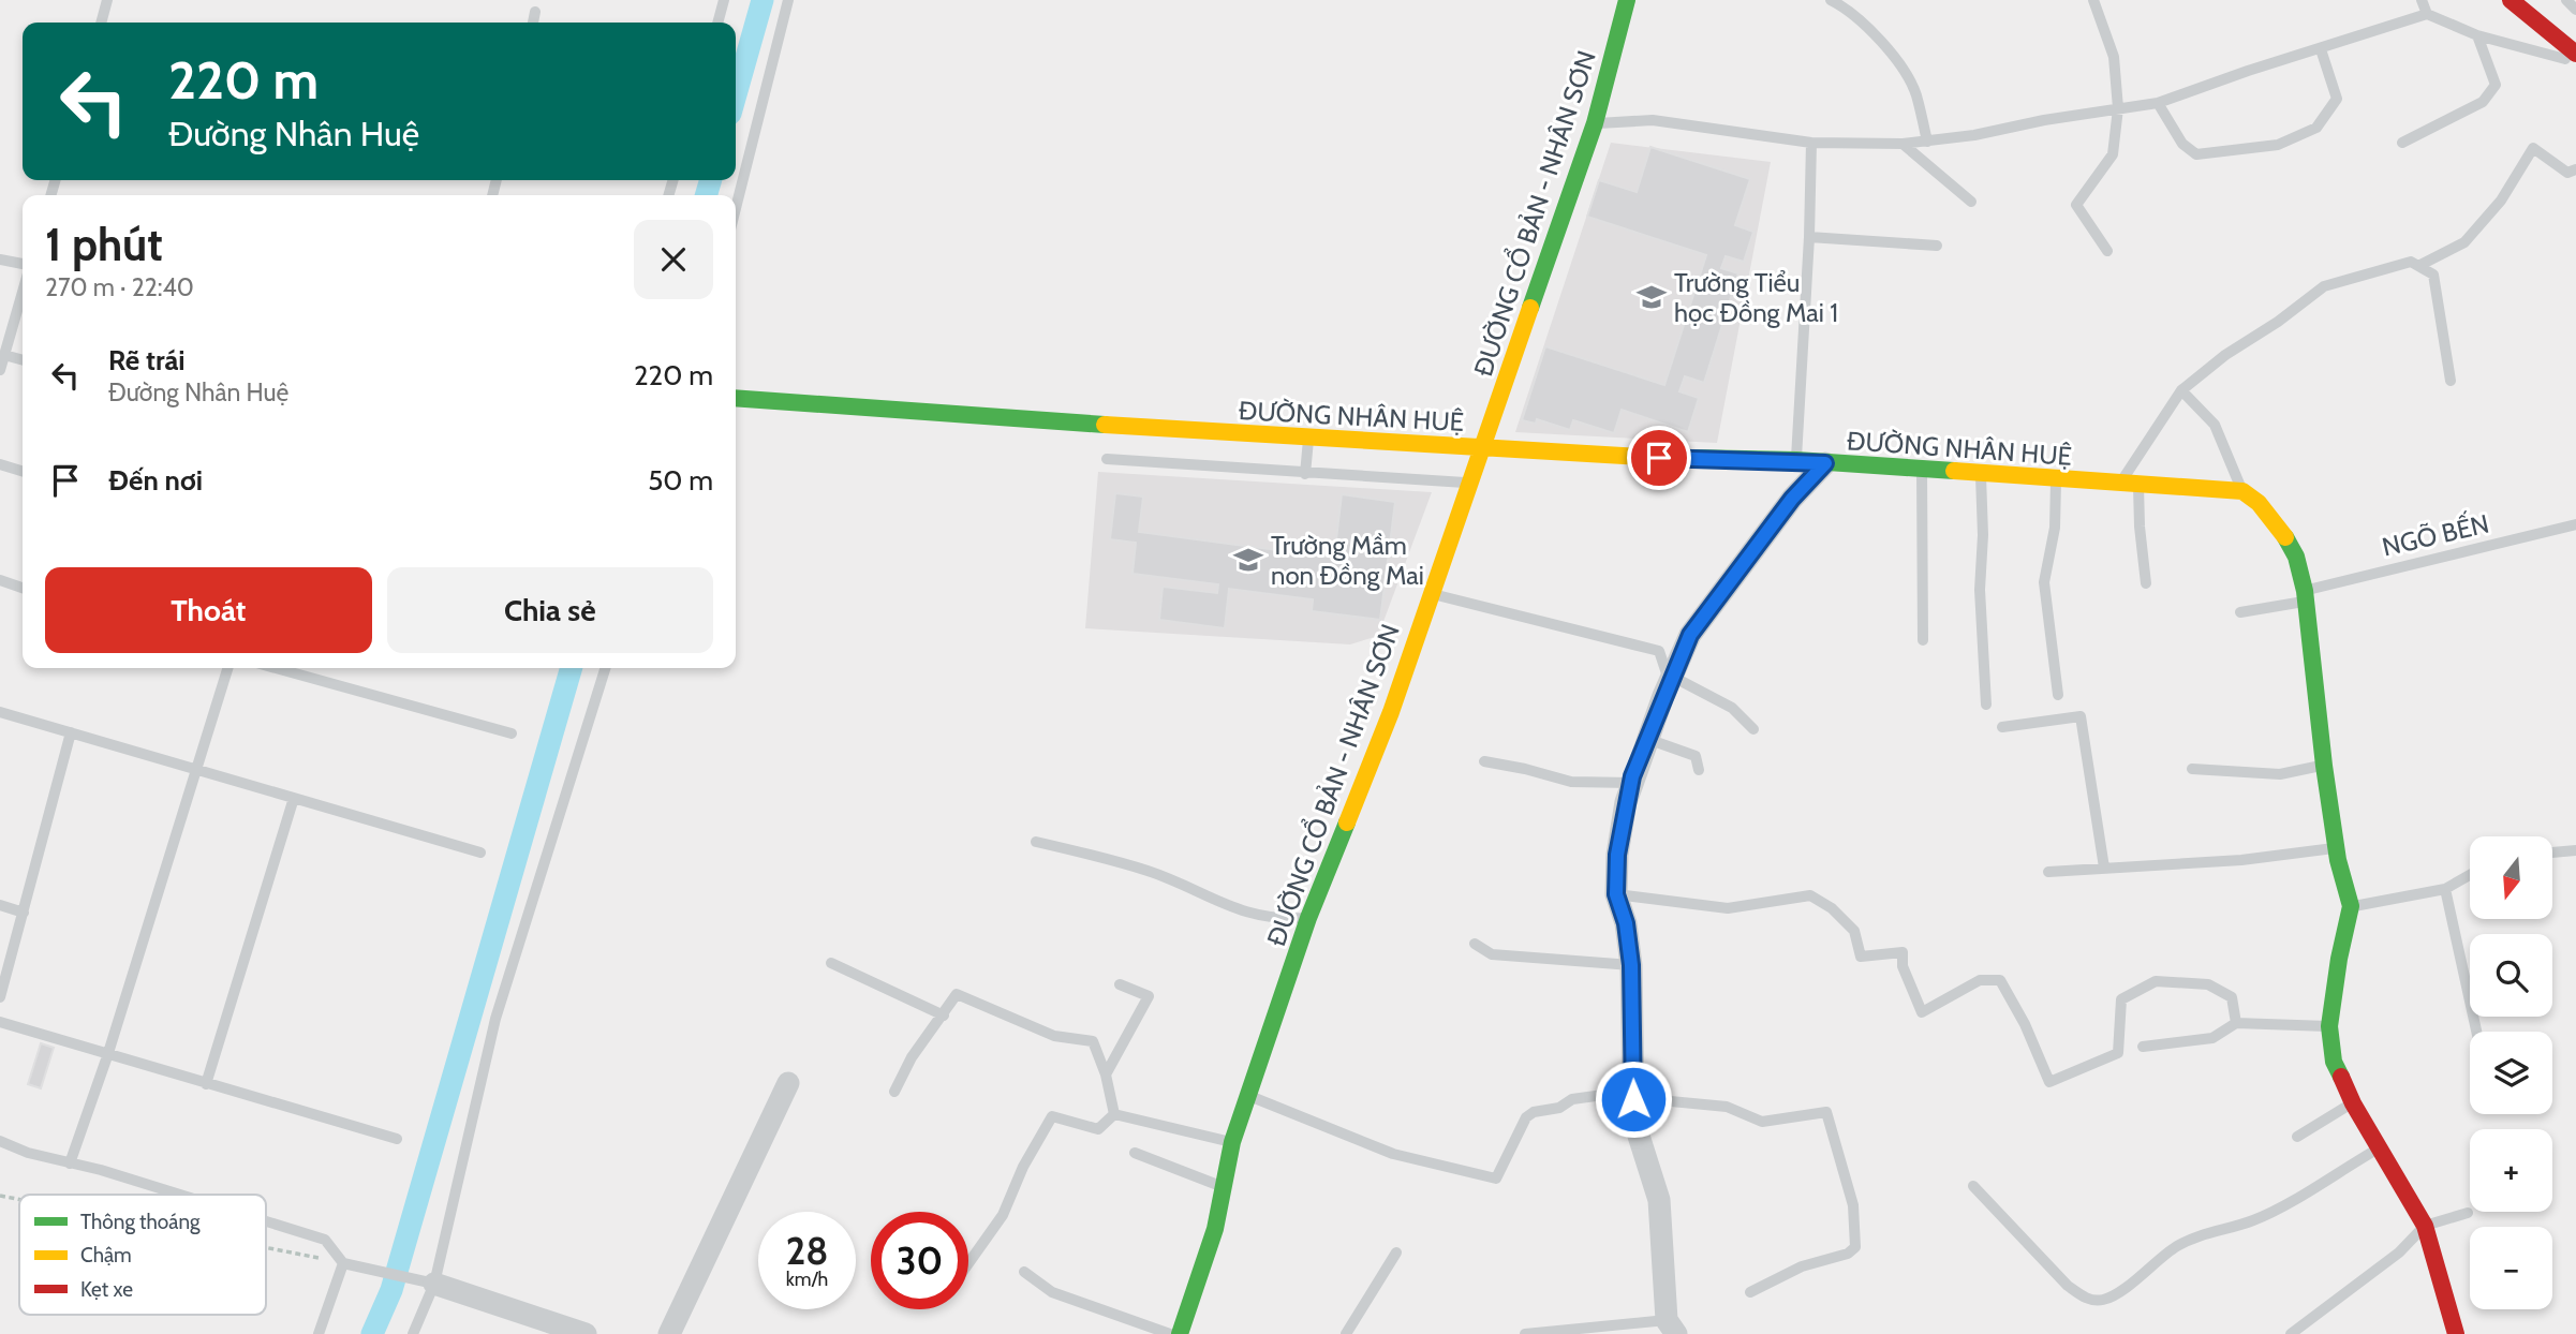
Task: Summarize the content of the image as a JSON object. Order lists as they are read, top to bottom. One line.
{"streets":{"street":["ĐƯỜNG CỔ BẢN - NHÂN SƠN","ĐƯỜNG NHÂN HUỆ"],"lane":["NGÕ BẾN"]},"crossings":[["ĐƯỜNG CỔ BẢN - NHÂN SƠN","ĐƯỜNG NHÂN HUỆ"]],"places":{"school or university":["Trường Tiểu học Đồng Mai 1","Trường Mầm non Đồng Mai"]},"legend":["Thông thoáng","Chậm","Kẹt xe"],"north":"bottom","page":{"turn":["220 m","Đường Nhân Huệ"],"heading":["1 phút","270 m · 22:40"],"list":[{"name":"Rẽ trái","note":"Đường Nhân Huệ","value":"220 m"},{"name":"Đến nơi","value":"50 m"}],"buttons":["Thoát","Chia sẻ"],"map_buttons":["+","−"],"speed":"28 km/h","limit":"30"}}
